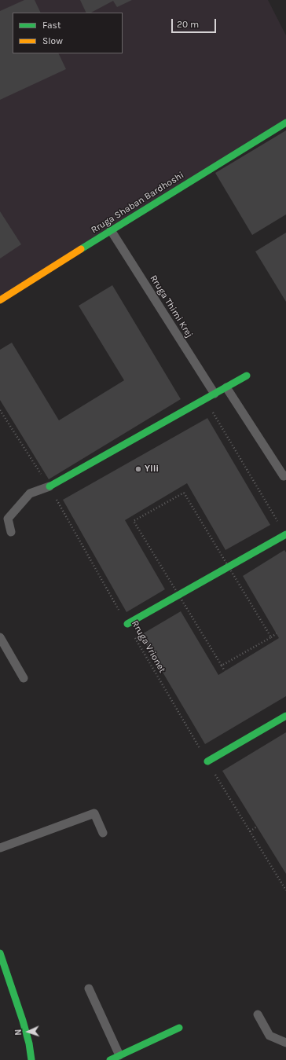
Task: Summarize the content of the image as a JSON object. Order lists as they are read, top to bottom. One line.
{"streets":{"street":["Rruga Shaban Bardhoshi"],"lane":["Rruga Thimi Krej"],"path":["Rruga Vrionet"]},"crossings":[["Rruga Shaban Bardhoshi","Rruga Thimi Krej"]],"places":["Ylli"],"legend":["Fast","Slow"],"scale_bar":"20 m","north":"left"}
